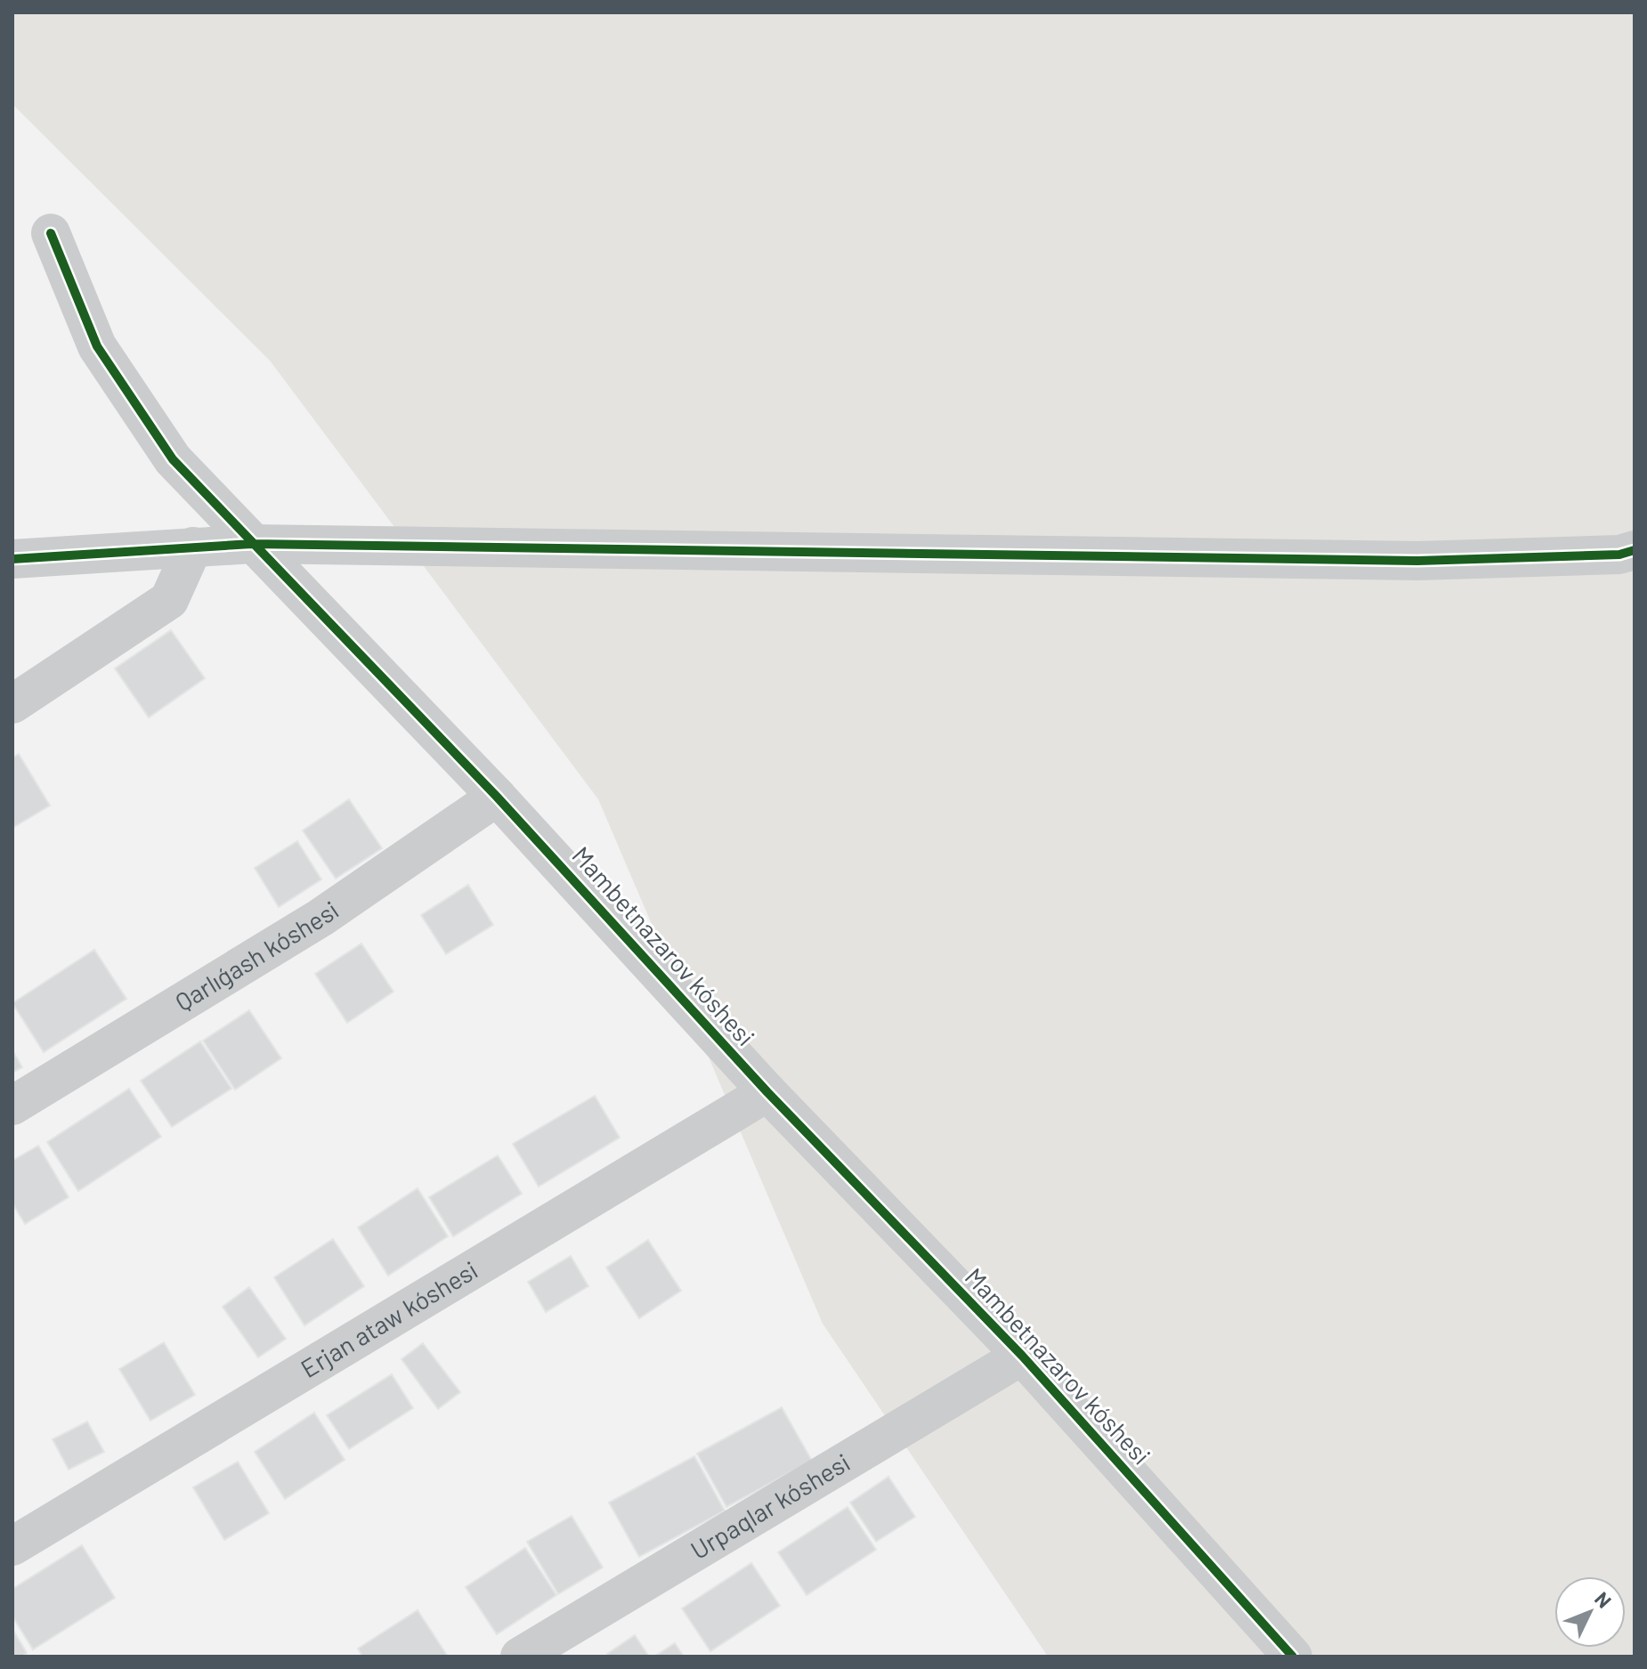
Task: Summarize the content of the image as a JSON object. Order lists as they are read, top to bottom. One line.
{"streets":{"street":["Mambetnazarov kóshesi","Qarlıǵash kóshesi","Erjan ataw kóshesi","Urpaqlar kóshesi"]},"crossings":[["Mambetnazarov kóshesi","Qarlıǵash kóshesi"],["Mambetnazarov kóshesi","Erjan ataw kóshesi"],["Mambetnazarov kóshesi","Urpaqlar kóshesi"]],"north":"top right"}
